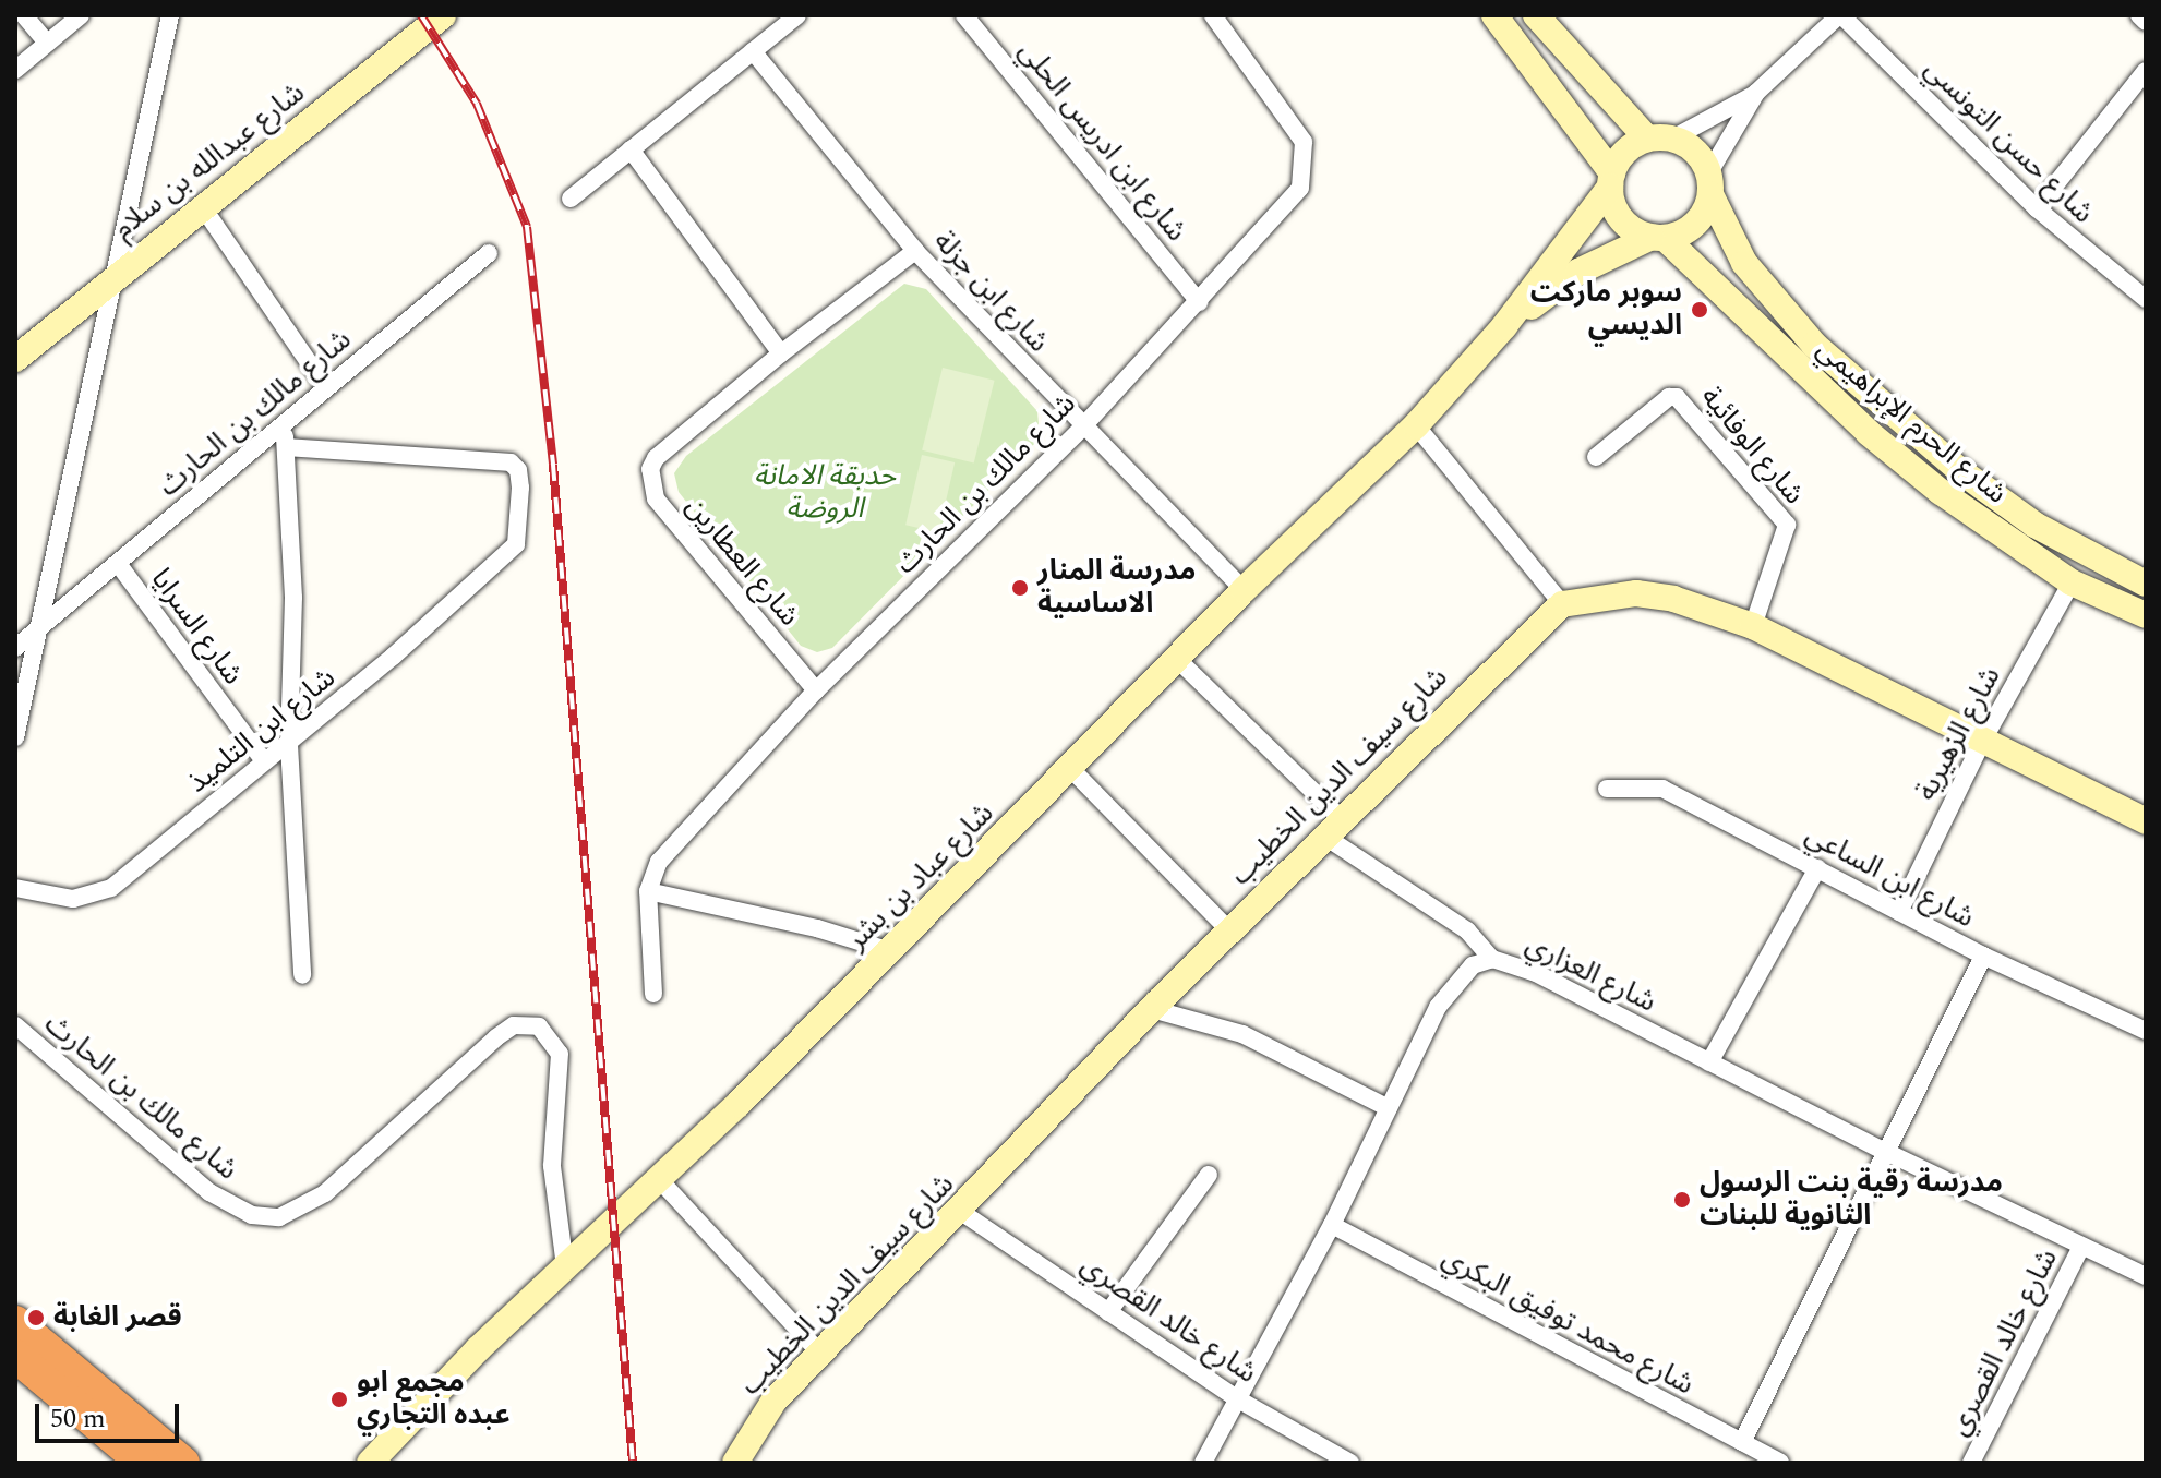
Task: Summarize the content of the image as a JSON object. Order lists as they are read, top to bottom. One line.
{"streets":{"street":["شارع ابن ادريس الحلي","شارع حسن التونسي","شارع عبدالله بن سلام","شارع ابن جزلة","شارع مالك بن الحارث","شارع الحرم الإبراهيمي","شارع الوفائية","شارع العطارين","شارع السرايا","شارع ابن التلميذ","شارع الزهيرية","شارع سيف الدين الخطيب","شارع عباد بن بشر","شارع ابن الساعي","شارع العزاري","شارع خالد القصري","شارع محمد توفيق البكري"]},"crossings":[["شارع ابن ادريس الحلي","شارع مالك بن الحارث"],["شارع ابن جزلة","شارع مالك بن الحارث"],["شارع ابن جزلة","شارع عباد بن بشر"],["شارع مالك بن الحارث","شارع العطارين"],["شارع مالك بن الحارث","شارع السرايا"],["شارع مالك بن الحارث","شارع عباد بن بشر"],["شارع الحرم الإبراهيمي","شارع الزهيرية"],["شارع الحرم الإبراهيمي","شارع عباد بن بشر"],["شارع السرايا","شارع ابن التلميذ"],["شارع الزهيرية","شارع ابن الساعي"],["شارع سيف الدين الخطيب","شارع خالد القصري"],["شارع العزاري","شارع خالد القصري"],["شارع العزاري","شارع محمد توفيق البكري"]],"parks":["حدبقة الامانة الروضة"],"places":["سوبر ماركت الديسي","مدرسة المنار الاساسية","مدرسة رقية بنت الرسول الثانوية للبنات","قصر الغابة","مجمع ابو عبده التجاري"],"scale_bar":"50 m"}
